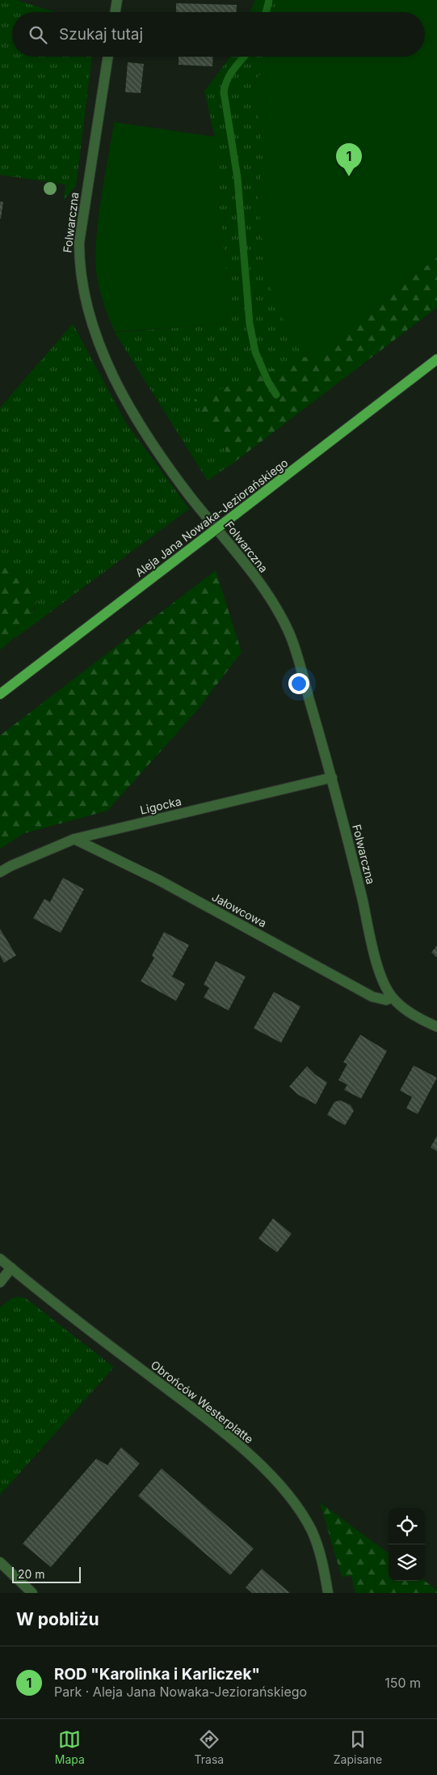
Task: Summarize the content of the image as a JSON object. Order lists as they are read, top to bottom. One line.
{"streets":{"main road":["Aleja Jana Nowaka-Jeziorańskiego"],"street":["Folwarczna","Ligocka","Jałowcowa","Obrońców Westerplatte"]},"crossings":[["Folwarczna","Ligocka"],["Folwarczna","Jałowcowa"],["Ligocka","Jałowcowa"]],"scale_bar":"20 m","page":{"search":"Szukaj tutaj","pins":"1","scale":"20 m","heading":"W pobliżu","list":[{"mark":"1","name":"ROD \"Karolinka i Karliczek\"","note":"Park · Aleja Jana Nowaka-Jeziorańskiego","value":"150 m"}],"nav":["Mapa","Trasa","Zapisane"]}}
